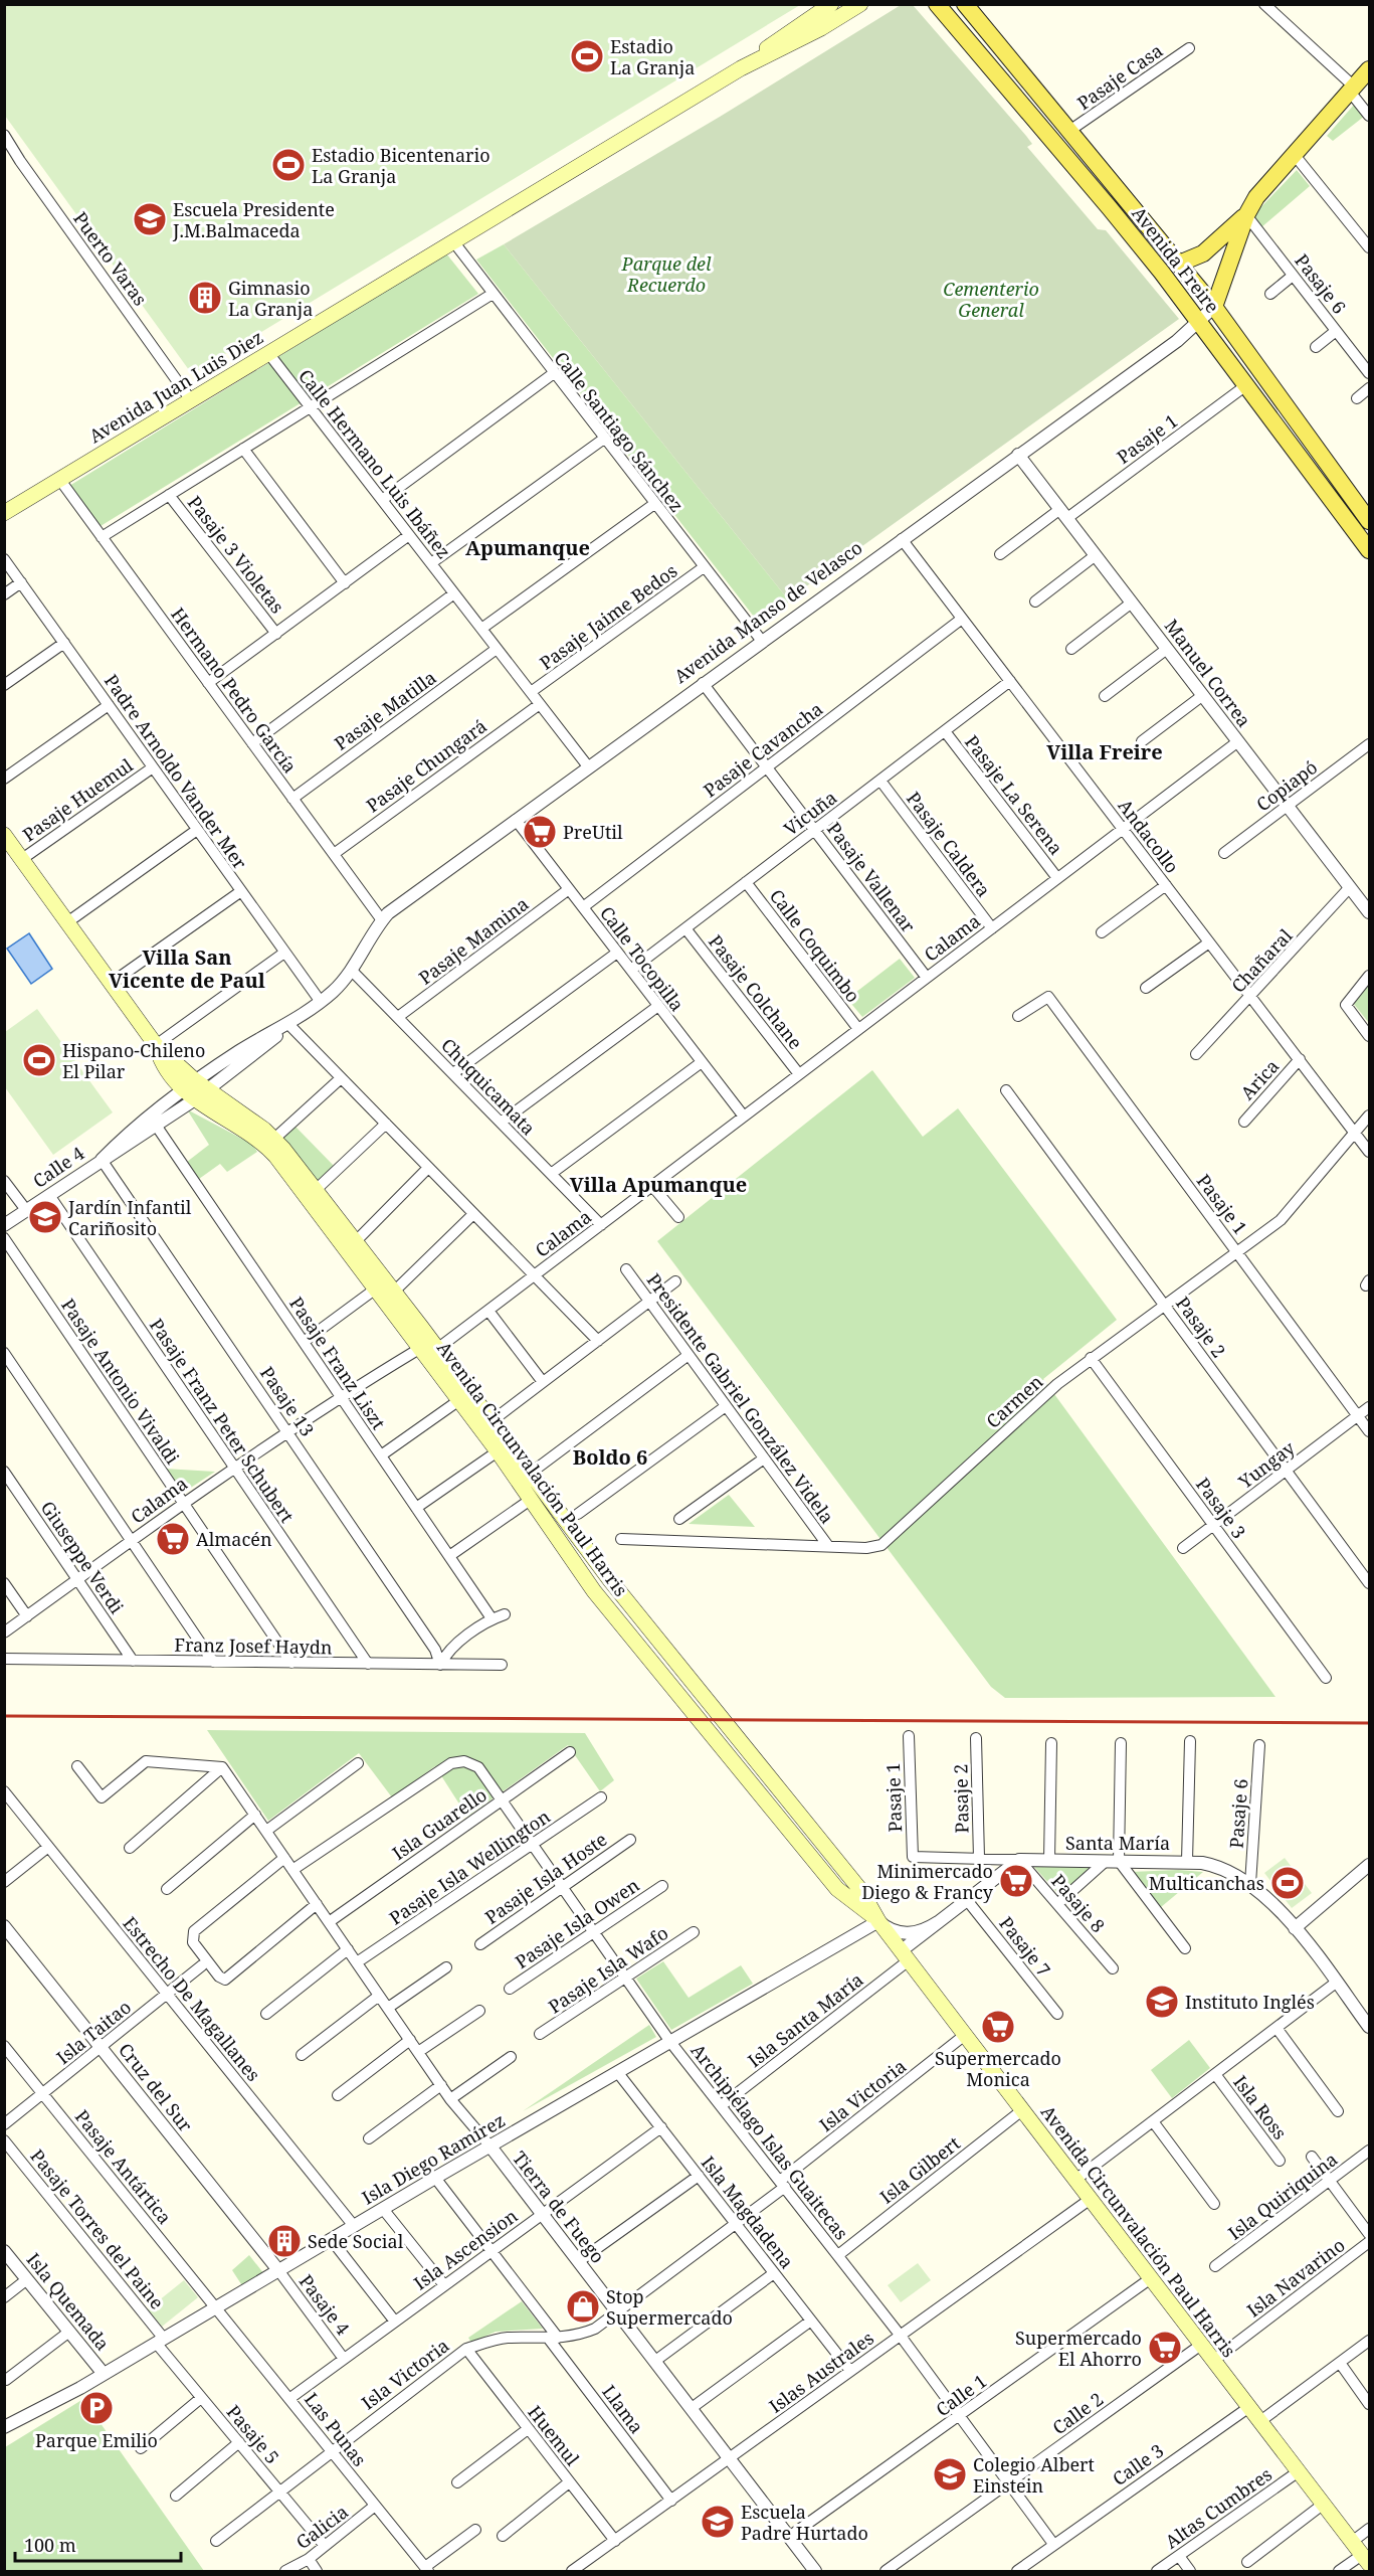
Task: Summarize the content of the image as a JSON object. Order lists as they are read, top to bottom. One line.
{"streets":{"main road":["Avenida Freire","Avenida Juan Luis Diez","Avenida Manso de Velasco","Avenida Circunvalación Paul Harris"],"street":["Pasaje Casa","Puerto Varas","Pasaje 6","Calle Santiago Sánchez","Pasaje 1","Calle Hermano Luis Ibáñez","Pasaje 3 Violetas","Pasaje Jaime Bedos","Manuel Correa","Hermano Pedro García","Pasaje Matilla","Pasaje Cavancha","Pasaje Chungará","Padre Arnoldo Vander Mer","Copiapó","Pasaje La Serena","Pasaje Huemul","Vicuña","Andacollo","Pasaje Caldera","Pasaje Vallenar","Calama","Pasaje Mamina","Calle Coquimbo","Calle Tocopilla","Chañaral","Pasaje Colchane","Arica","Chuquicamata","Calle 4","Pasaje 2","Pasaje Franz Liszt","Pasaje Antonio Vivaldi","Presidente Gabriel González Videla","Pasaje 13","Carmen","Pasaje Franz Peter Schubert","Yungay","Pasaje 3","Giuseppe Verdi","Franz Josef Haydn","Isla Guarello","Santa María","Pasaje Isla Wellington","Pasaje Isla Hoste","Pasaje 8","Pasaje Isla Owen","Pasaje 7","Pasaje Isla Wafo","Estrecho De Magallanes","Isla Santa María","Isla Taitao","Cruz del Sur","Isla Victoria","Isla Ross","Archipiélago Islas Guaitecas","Isla Diego Ramírez","Pasaje Antártica","Isla Gilbert","Isla Quiriquina","Tierra de Fuego","Isla Magdadena","Pasaje Torres del Paine","Isla Ascension","Isla Navarino","Isla Quemada","Pasaje 4","Islas Australes","Calle 1","Llama","Calle 2","Las Punas","Pasaje 5","Huemul","Calle 3","Altas Cumbres","Galicia"]},"crossings":[["Pasaje Casa","Avenida Freire"],["Puerto Varas","Avenida Juan Luis Diez"],["Avenida Freire","Pasaje 1"],["Avenida Freire","Avenida Manso de Velasco"],["Pasaje 6","Avenida Manso de Velasco"],["Pasaje 6","Santa María"],["Avenida Juan Luis Diez","Calle Santiago Sánchez"],["Avenida Juan Luis Diez","Calle Hermano Luis Ibáñez"],["Avenida Juan Luis Diez","Hermano Pedro García"],["Calle Santiago Sánchez","Avenida Manso de Velasco"],["Calle Santiago Sánchez","Pasaje Jaime Bedos"],["Pasaje 1","Manuel Correa"],["Pasaje 1","Pasaje 2"],["Pasaje 1","Carmen"],["Pasaje 1","Yungay"],["Calle Hermano Luis Ibáñez","Avenida Manso de Velasco"],["Calle Hermano Luis Ibáñez","Pasaje Jaime Bedos"],["Calle Hermano Luis Ibáñez","Pasaje Matilla"],["Calle Hermano Luis Ibáñez","Pasaje Chungará"],["Avenida Manso de Velasco","Manuel Correa"],["Avenida Manso de Velasco","Hermano Pedro García"],["Avenida Manso de Velasco","Padre Arnoldo Vander Mer"],["Avenida Manso de Velasco","Andacollo"],["Avenida Manso de Velasco","Pasaje Vallenar"],["Avenida Manso de Velasco","Calle Tocopilla"],["Avenida Manso de Velasco","Chuquicamata"],["Avenida Manso de Velasco","Calle 4"],["Avenida Manso de Velasco","Avenida Circunvalación Paul Harris"],["Manuel Correa","Copiapó"],["Manuel Correa","Calama"],["Manuel Correa","Chañaral"],["Hermano Pedro García","Pasaje Matilla"],["Hermano Pedro García","Pasaje Chungará"],["Pasaje Cavancha","Andacollo"],["Pasaje Cavancha","Pasaje Vallenar"],["Pasaje Cavancha","Calle Tocopilla"],["Padre Arnoldo Vander Mer","Pasaje Huemul"],["Pasaje La Serena","Vicuña"],["Pasaje La Serena","Calama"],["Pasaje Huemul","Avenida Circunvalación Paul Harris"],["Vicuña","Andacollo"],["Vicuña","Pasaje Caldera"],["Vicuña","Pasaje Vallenar"],["Vicuña","Calle Coquimbo"],["Vicuña","Calle Tocopilla"],["Vicuña","Pasaje Colchane"],["Andacollo","Calama"],["Andacollo","Chañaral"],["Andacollo","Arica"],["Andacollo","Carmen"],["Pasaje Caldera","Calama"],["Pasaje Vallenar","Calama"],["Calama","Calle Coquimbo"],["Calama","Calle Tocopilla"],["Calama","Pasaje Colchane"],["Calama","Chuquicamata"],["Calama","Pasaje Franz Liszt"],["Calama","Pasaje Antonio Vivaldi"],["Calama","Pasaje 13"],["Calama","Pasaje Franz Peter Schubert"],["Calama","Avenida Circunvalación Paul Harris"],["Calama","Giuseppe Verdi"],["Pasaje Mamina","Calle Tocopilla"],["Pasaje Mamina","Chuquicamata"],["Calle 4","Pasaje Franz Liszt"],["Calle 4","Pasaje 13"],["Calle 4","Pasaje Franz Peter Schubert"],["Calle 4","Avenida Circunvalación Paul Harris"],["Pasaje 2","Carmen"],["Pasaje 2","Yungay"],["Pasaje Antonio Vivaldi","Franz Josef Haydn"],["Presidente Gabriel González Videla","Carmen"],["Pasaje 13","Franz Josef Haydn"],["Carmen","Pasaje 3"],["Pasaje Franz Peter Schubert","Franz Josef Haydn"],["Yungay","Pasaje 3"],["Avenida Circunvalación Paul Harris","Isla Santa María"],["Avenida Circunvalación Paul Harris","Isla Victoria"],["Avenida Circunvalación Paul Harris","Isla Diego Ramírez"],["Avenida Circunvalación Paul Harris","Isla Gilbert"],["Avenida Circunvalación Paul Harris","Isla Navarino"],["Avenida Circunvalación Paul Harris","Islas Australes"],["Avenida Circunvalación Paul Harris","Calle 1"],["Avenida Circunvalación Paul Harris","Calle 2"],["Avenida Circunvalación Paul Harris","Calle 3"],["Avenida Circunvalación Paul Harris","Altas Cumbres"],["Giuseppe Verdi","Franz Josef Haydn"],["Isla Guarello","Archipiélago Islas Guaitecas"],["Isla Guarello","Tierra de Fuego"],["Santa María","Pasaje 8"],["Pasaje Isla Wellington","Archipiélago Islas Guaitecas"],["Pasaje Isla Wellington","Tierra de Fuego"],["Pasaje Isla Hoste","Archipiélago Islas Guaitecas"],["Pasaje Isla Owen","Archipiélago Islas Guaitecas"],["Pasaje Isla Wafo","Archipiélago Islas Guaitecas"],["Estrecho De Magallanes","Isla Taitao"],["Estrecho De Magallanes","Isla Diego Ramírez"],["Isla Santa María","Archipiélago Islas Guaitecas"],["Isla Taitao","Cruz del Sur"],["Isla Taitao","Pasaje Antártica"],["Cruz del Sur","Isla Diego Ramírez"],["Cruz del Sur","Pasaje 4"],["Isla Victoria","Archipiélago Islas Guaitecas"],["Isla Victoria","Tierra de Fuego"],["Isla Victoria","Isla Magdadena"],["Isla Victoria","Llama"],["Isla Victoria","Las Punas"],["Isla Victoria","Pasaje 5"],["Isla Victoria","Huemul"],["Archipiélago Islas Guaitecas","Isla Diego Ramírez"],["Archipiélago Islas Guaitecas","Isla Gilbert"],["Archipiélago Islas Guaitecas","Tierra de Fuego"],["Archipiélago Islas Guaitecas","Islas Australes"],["Archipiélago Islas Guaitecas","Calle 1"],["Archipiélago Islas Guaitecas","Calle 2"],["Archipiélago Islas Guaitecas","Calle 3"],["Isla Diego Ramírez","Pasaje Antártica"],["Isla Diego Ramírez","Tierra de Fuego"],["Isla Diego Ramírez","Isla Magdadena"],["Isla Diego Ramírez","Pasaje Torres del Paine"],["Isla Diego Ramírez","Isla Quemada"],["Isla Diego Ramírez","Pasaje 4"],["Isla Diego Ramírez","Llama"],["Isla Diego Ramírez","Las Punas"],["Isla Diego Ramírez","Pasaje 5"],["Pasaje Antártica","Las Punas"],["Tierra de Fuego","Isla Ascension"],["Tierra de Fuego","Islas Australes"],["Tierra de Fuego","Calle 1"],["Isla Magdadena","Isla Ascension"],["Isla Magdadena","Islas Australes"],["Pasaje Torres del Paine","Pasaje 5"],["Isla Ascension","Pasaje 4"],["Isla Ascension","Llama"],["Isla Ascension","Las Punas"],["Islas Australes","Llama"],["Islas Australes","Huemul"],["Las Punas","Galicia"],["Pasaje 5","Galicia"]],"districts":["Apumanque","Villa Freire","Villa San Vicente de Paul","Villa Apumanque","Boldo 6"],"parks":["Parque del Recuerdo","Cementerio General"],"places":{"sports":["Estadio La Granja","Estadio Bicentenario La Granja","Hispano-Chileno El Pilar","Multicanchas"],"school or university":["Escuela Presidente J.M.Balmaceda","Jardín Infantil Cariñosito","Instituto Inglés","Colegio Albert Einstein","Escuela Padre Hurtado"],"building":["Gimnasio La Granja","Sede Social"],"supermarket":["PreUtil","Almacén","Minimercado Diego & Francy","Supermercado Monica","Supermercado El Ahorro"],"shop":["Stop Supermercado"],"parking":["Parque Emilio"]},"scale_bar":"100 m"}
